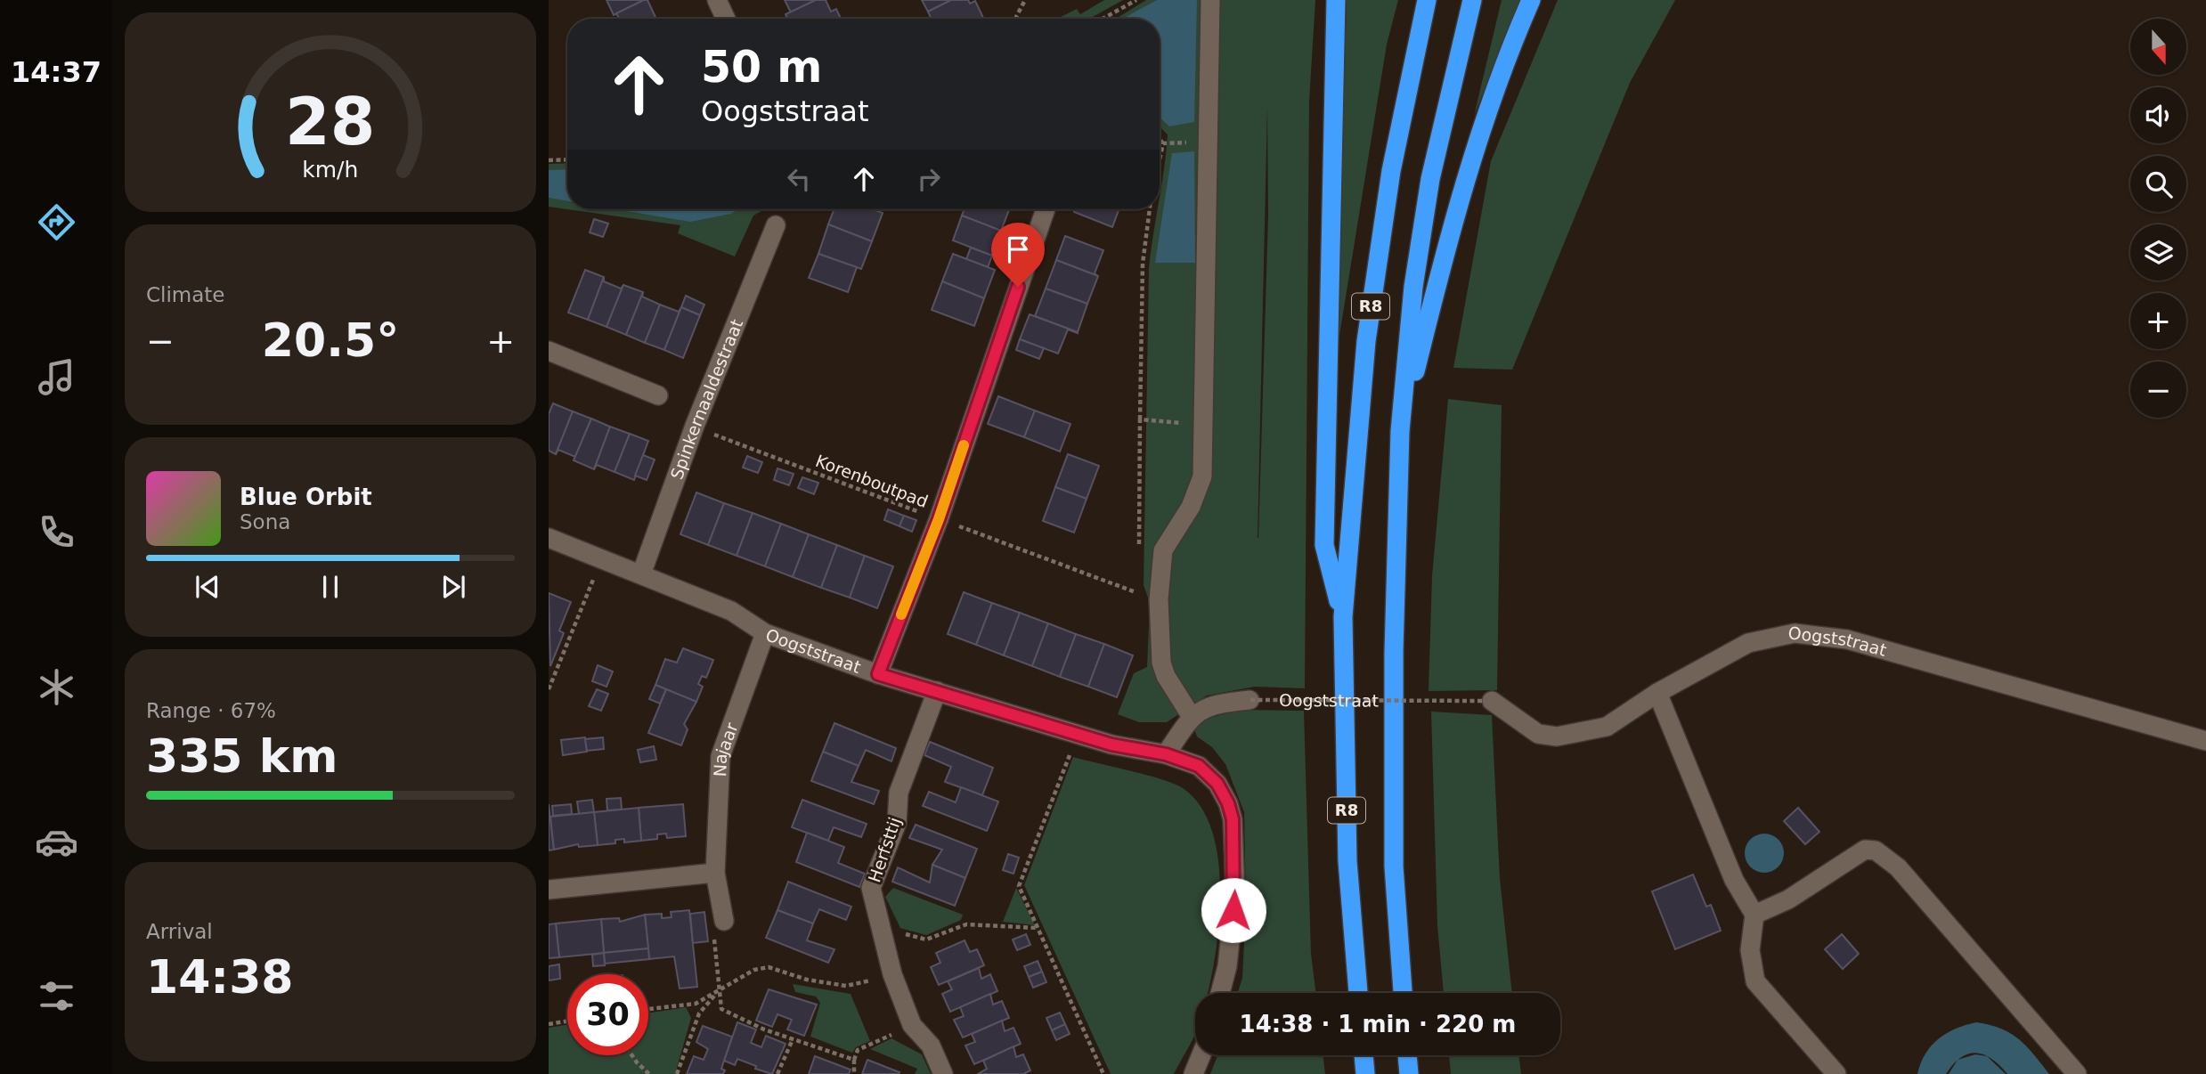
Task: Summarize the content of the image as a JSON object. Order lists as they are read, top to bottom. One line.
{"streets":{"highway":["R8"],"street":["Spinkernaaldestraat","Oogststraat","Najaar","Herfsttij"],"path":["Korenboutpad"]},"crossings":[["Spinkernaaldestraat","Korenboutpad"],["Spinkernaaldestraat","Oogststraat"],["Oogststraat","Najaar"],["Oogststraat","Herfsttij"]],"north":"bottom","page":{"tabs":"14:37","map_buttons":["+","−"],"turn":["50 m","Oogststraat"],"tile":["Climate",["Range · 67%","335 km"],["Arrival","14:38"]],"heat":["−","20.5°","+"],"song":["Blue Orbit","Sona"],"limit":"30","trip":"14:38 · 1 min · 220 m","gauge":["28","km/h"]}}
